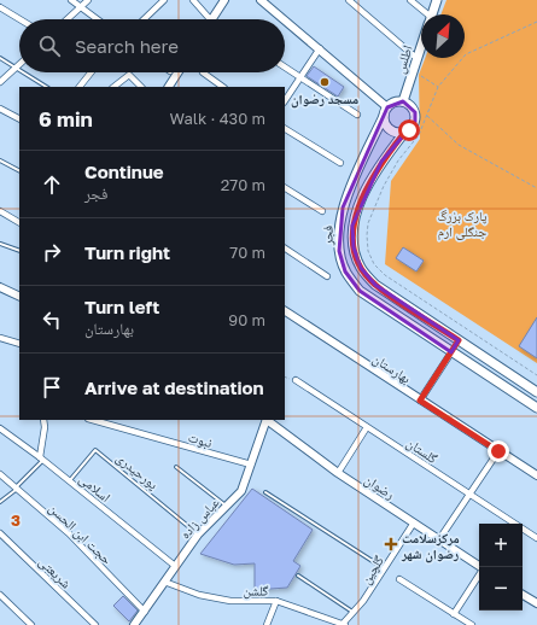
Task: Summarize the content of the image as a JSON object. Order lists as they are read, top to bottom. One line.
{"streets":{"main road":["اطلس","فجر","بهارستان","رضوان","عباس زاده"],"street":["نبوت","گلستان","اسلامی","حجت ابن الحسن","گلچین","شریعتی","گلشن"],"lane":["پورحیدری"]},"crossings":[["اطلس","فجر"],["نبوت","عباس زاده"],["پورحیدری","اسلامی"],["پورحیدری","عباس زاده"],["رضوان","گلچین"],["اسلامی","عباس زاده"],["عباس زاده","حجت ابن الحسن"],["عباس زاده","گلشن"],["گلچین","گلشن"]],"parks":["پارک بزرگ جنگلی ارم"],"places":{"other":["مسجد رضوان"],"health":["مرکزسلامت رضوان شهر"]},"north":"top right","page":{"search":"Search here","heading":["6 min","Walk · 430 m"],"list":[["Continue","فجر","270 m"],["Turn right","70 m"],["Turn left","بهارستان","90 m"],"Arrive at destination"],"map_buttons":["+","−"]},"grid":{"rows":["3"]}}
